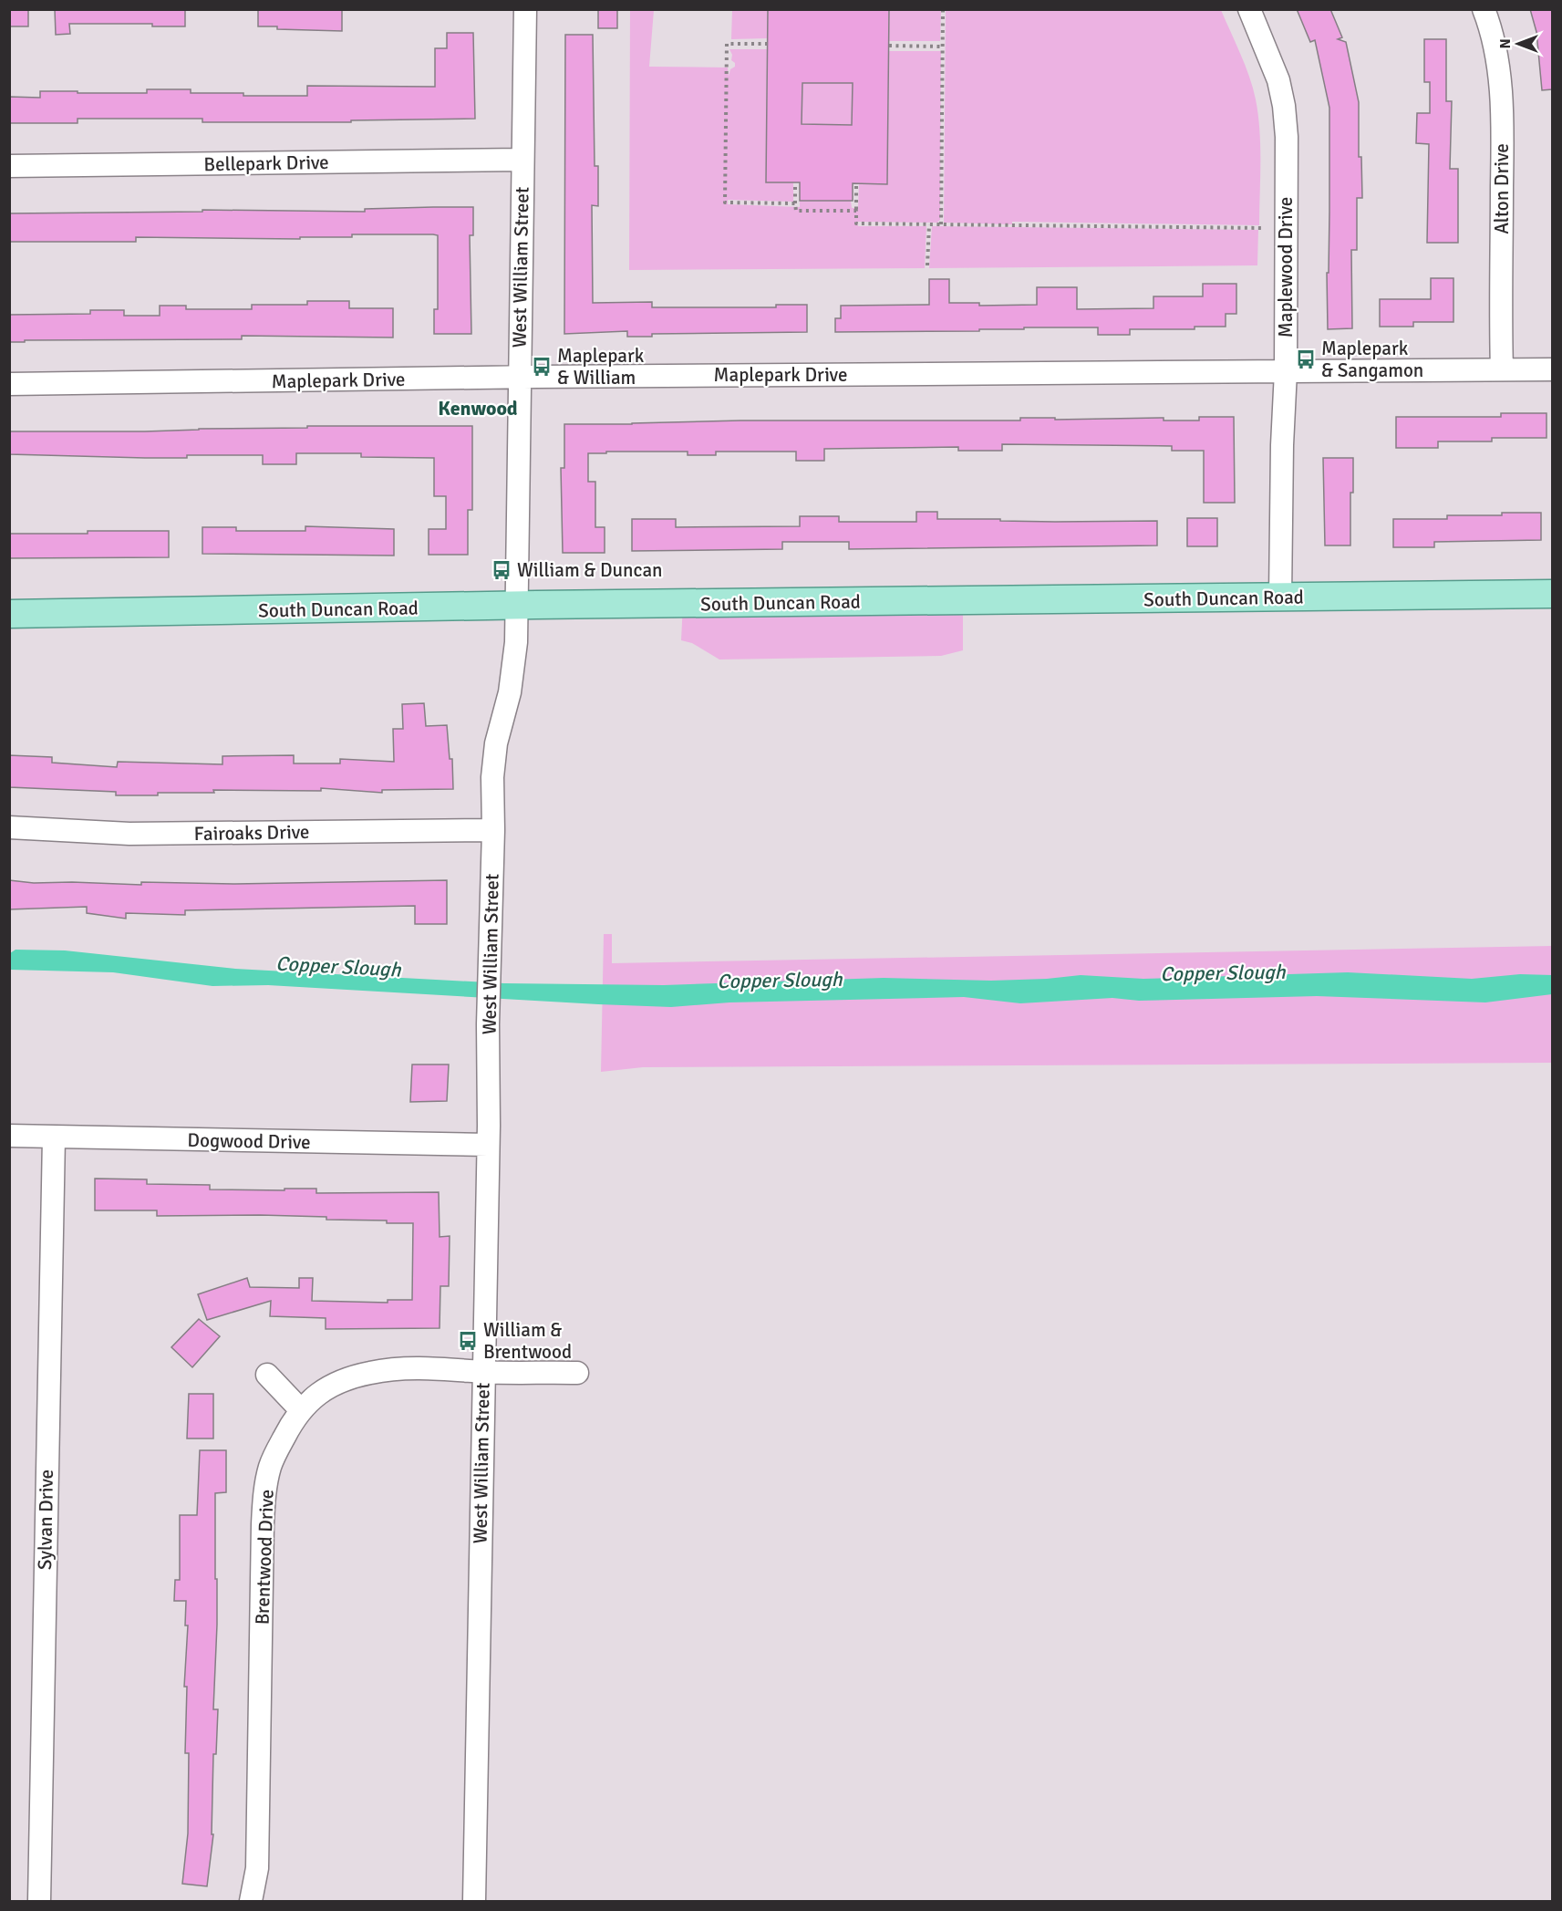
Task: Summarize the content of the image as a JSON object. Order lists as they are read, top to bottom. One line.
{"streets":{"main road":["South Duncan Road"],"street":["Bellepark Drive","Alton Drive","West William Street","Maplewood Drive","Maplepark Drive","Fairoaks Drive","Dogwood Drive","Sylvan Drive","Brentwood Drive"]},"crossings":[["Bellepark Drive","West William Street"],["Alton Drive","Maplepark Drive"],["West William Street","Maplepark Drive"],["West William Street","South Duncan Road"],["West William Street","Fairoaks Drive"],["West William Street","Dogwood Drive"],["West William Street","Brentwood Drive"],["Maplewood Drive","Maplepark Drive"],["Maplewood Drive","South Duncan Road"],["Dogwood Drive","Sylvan Drive"]],"districts":["Kenwood"],"water":["Copper Slough"],"places":{"bus stop":["Maplepark & Sangamon","Maplepark & William","William & Duncan","William & Brentwood"]},"north":"left"}
